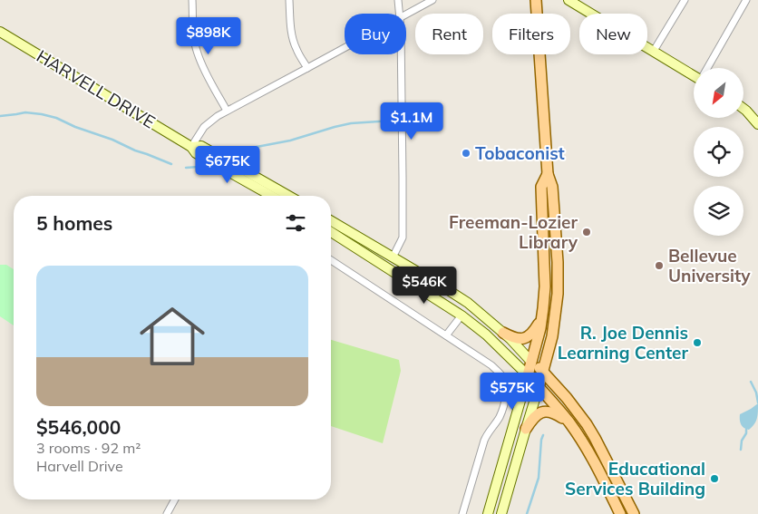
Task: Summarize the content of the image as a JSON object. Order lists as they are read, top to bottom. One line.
{"streets":{"main road":["HARVELL DRIVE"]},"places":["Tobaconist","Freeman-Lozier Library","Bellevue University","R. Joe Dennis Learning Center","Educational Services Building"],"north":"bottom left","page":{"chip":["Buy","Rent","Filters","New"],"price":["$898K","$1.1M","$675K","$546K","$575K"],"heading":"5 homes","list":[{"name":"$546,000","note":"3 rooms · 92 m² · Harvell Drive"}]}}
